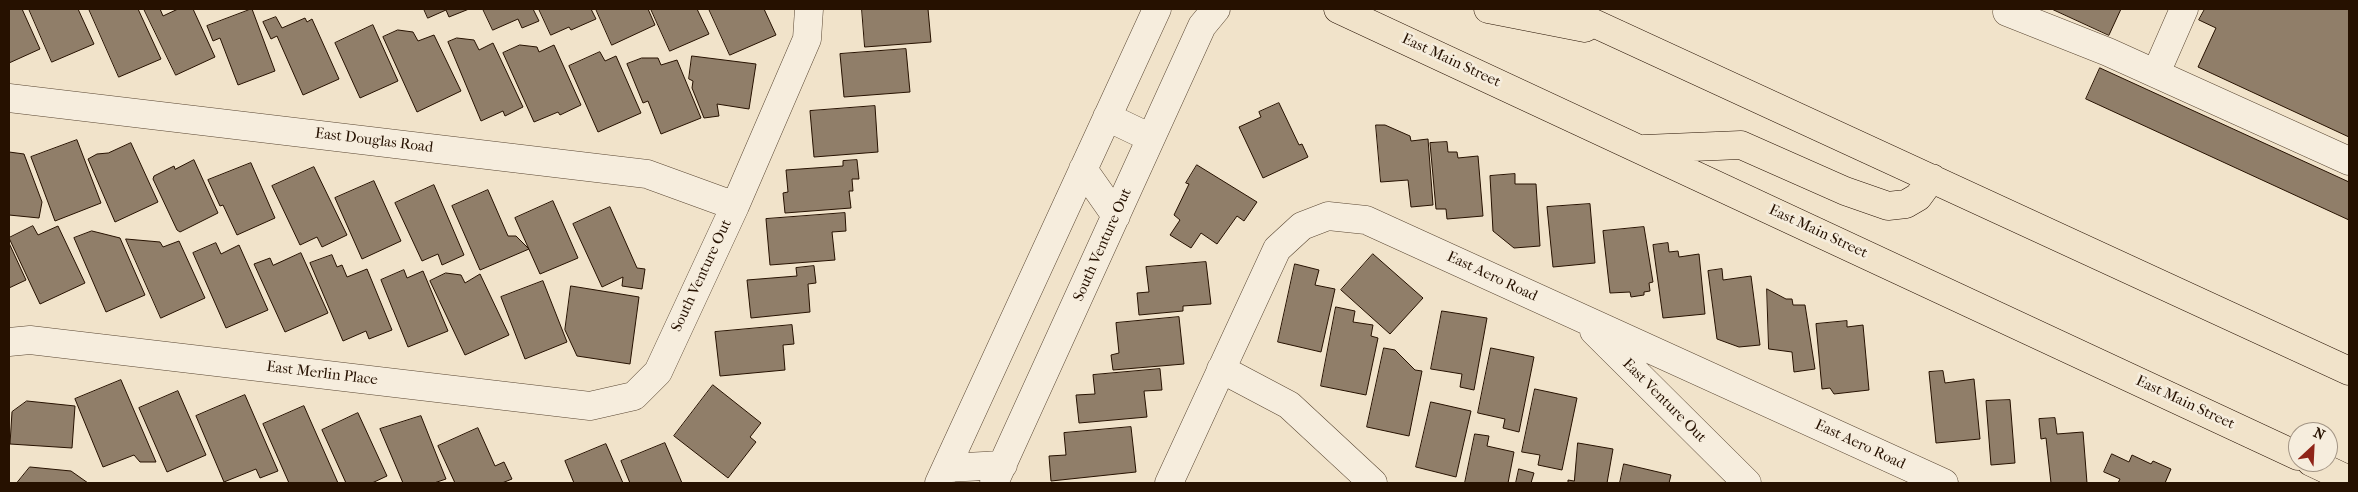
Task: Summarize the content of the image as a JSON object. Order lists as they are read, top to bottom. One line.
{"streets":{"main road":["East Main Street"],"lane":["East Douglas Road","South Venture Out","East Aero Road","East Merlin Place","East Venture Out"]},"crossings":[["East Douglas Road","South Venture Out"],["South Venture Out","East Merlin Place"],["East Aero Road","East Venture Out"]],"north":"top right"}
